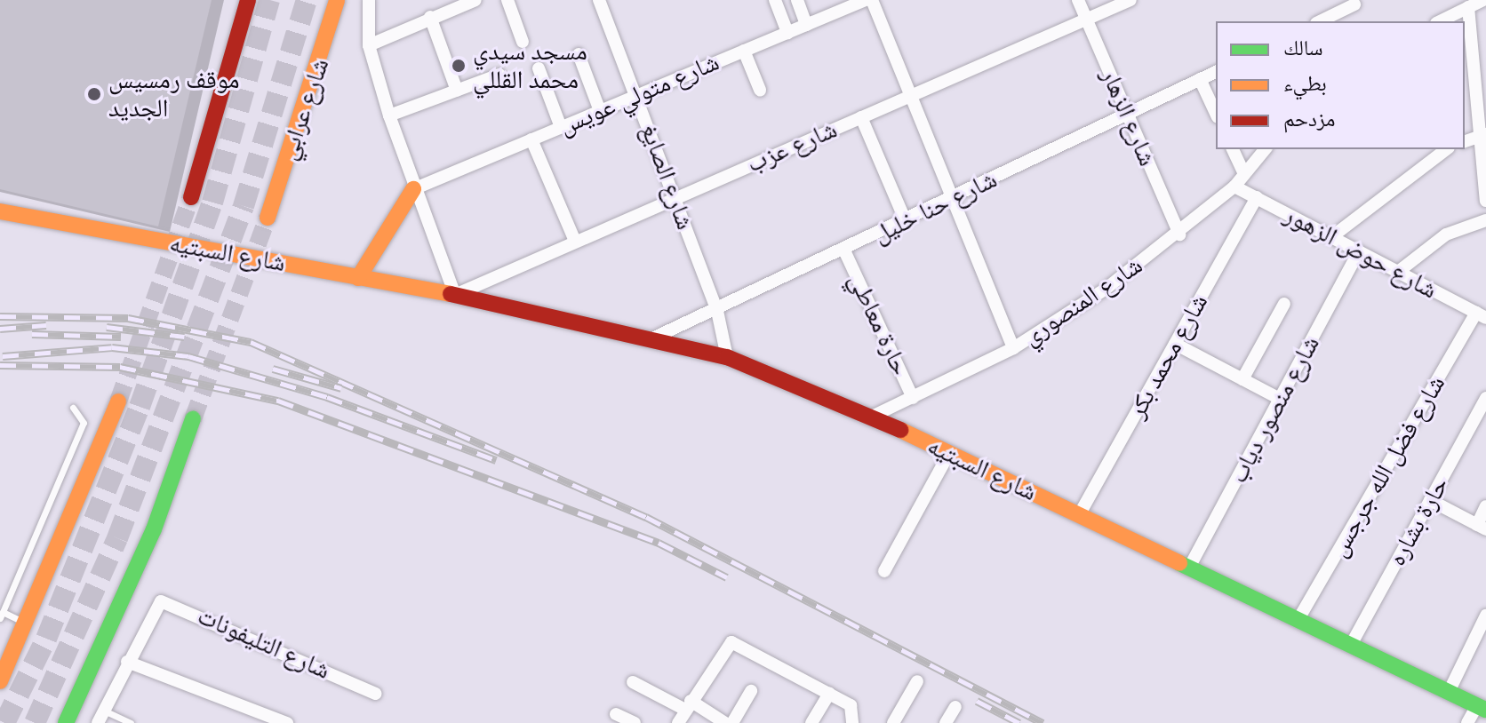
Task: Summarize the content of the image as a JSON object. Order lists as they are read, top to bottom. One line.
{"streets":{"street":["شارع متولي عويس","شارع عرابي","شارع الزهار","شارع عزب","شارع الصايغ","شارع حنا خليل","شارع حوض الزهور","شارع السبتيه","شارع المنصوري","حارة معاطي","شارع محمد بكر","شارع منصور دياب","شارع فضل الله جرجس","حارة بشاره","شارع التليفونات"]},"crossings":[["شارع متولي عويس","شارع الصايغ"],["شارع الزهار","شارع عزب"],["شارع الزهار","شارع حنا خليل"],["شارع الزهار","شارع المنصوري"],["شارع عزب","شارع الصايغ"],["شارع عزب","شارع السبتيه"],["شارع الصايغ","شارع حنا خليل"],["شارع الصايغ","شارع السبتيه"],["شارع حنا خليل","شارع السبتيه"],["شارع حنا خليل","حارة معاطي"],["شارع حوض الزهور","شارع المنصوري"],["شارع حوض الزهور","شارع محمد بكر"],["شارع حوض الزهور","شارع منصور دياب"],["شارع حوض الزهور","شارع فضل الله جرجس"],["شارع السبتيه","شارع المنصوري"],["شارع السبتيه","شارع محمد بكر"],["شارع السبتيه","شارع منصور دياب"],["شارع السبتيه","شارع فضل الله جرجس"],["شارع السبتيه","حارة بشاره"],["شارع المنصوري","حارة معاطي"]],"places":["مسجد سيدي محمد القللي","موقف رمسيس الجديد"],"legend":["سالك","بطيء","مزدحم"]}
